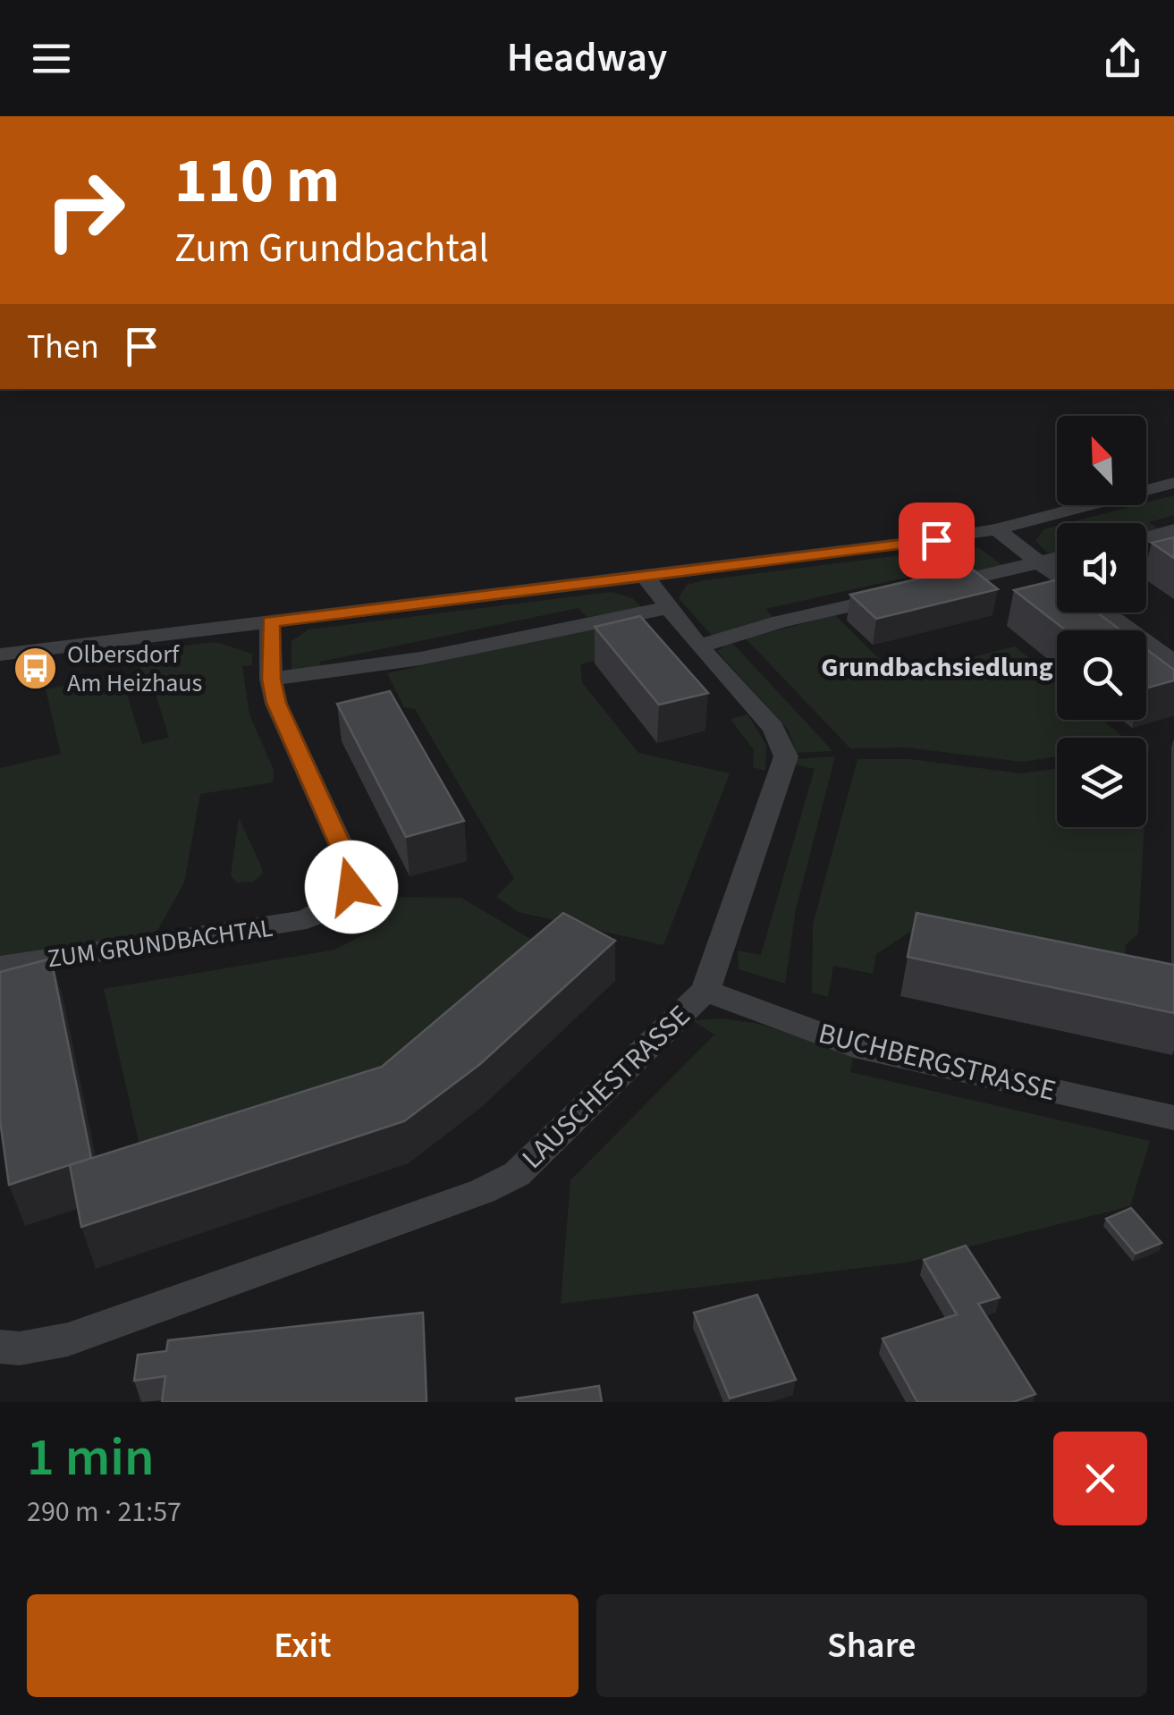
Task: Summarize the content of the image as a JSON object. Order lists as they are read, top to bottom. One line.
{"streets":{"street":["ZUM GRUNDBACHTAL","BUCHBERGSTRASSE","LAUSCHESTRASSE"]},"crossings":[["BUCHBERGSTRASSE","LAUSCHESTRASSE"]],"districts":["Grundbachsiedlung"],"places":{"bus stop":["Olbersdorf Am Heizhaus"]},"north":"top left","page":{"header":"Headway","turn":["110 m","Zum Grundbachtal"],"then":"Then","heading":["1 min","290 m · 21:57"],"buttons":["Exit","Share"]}}
